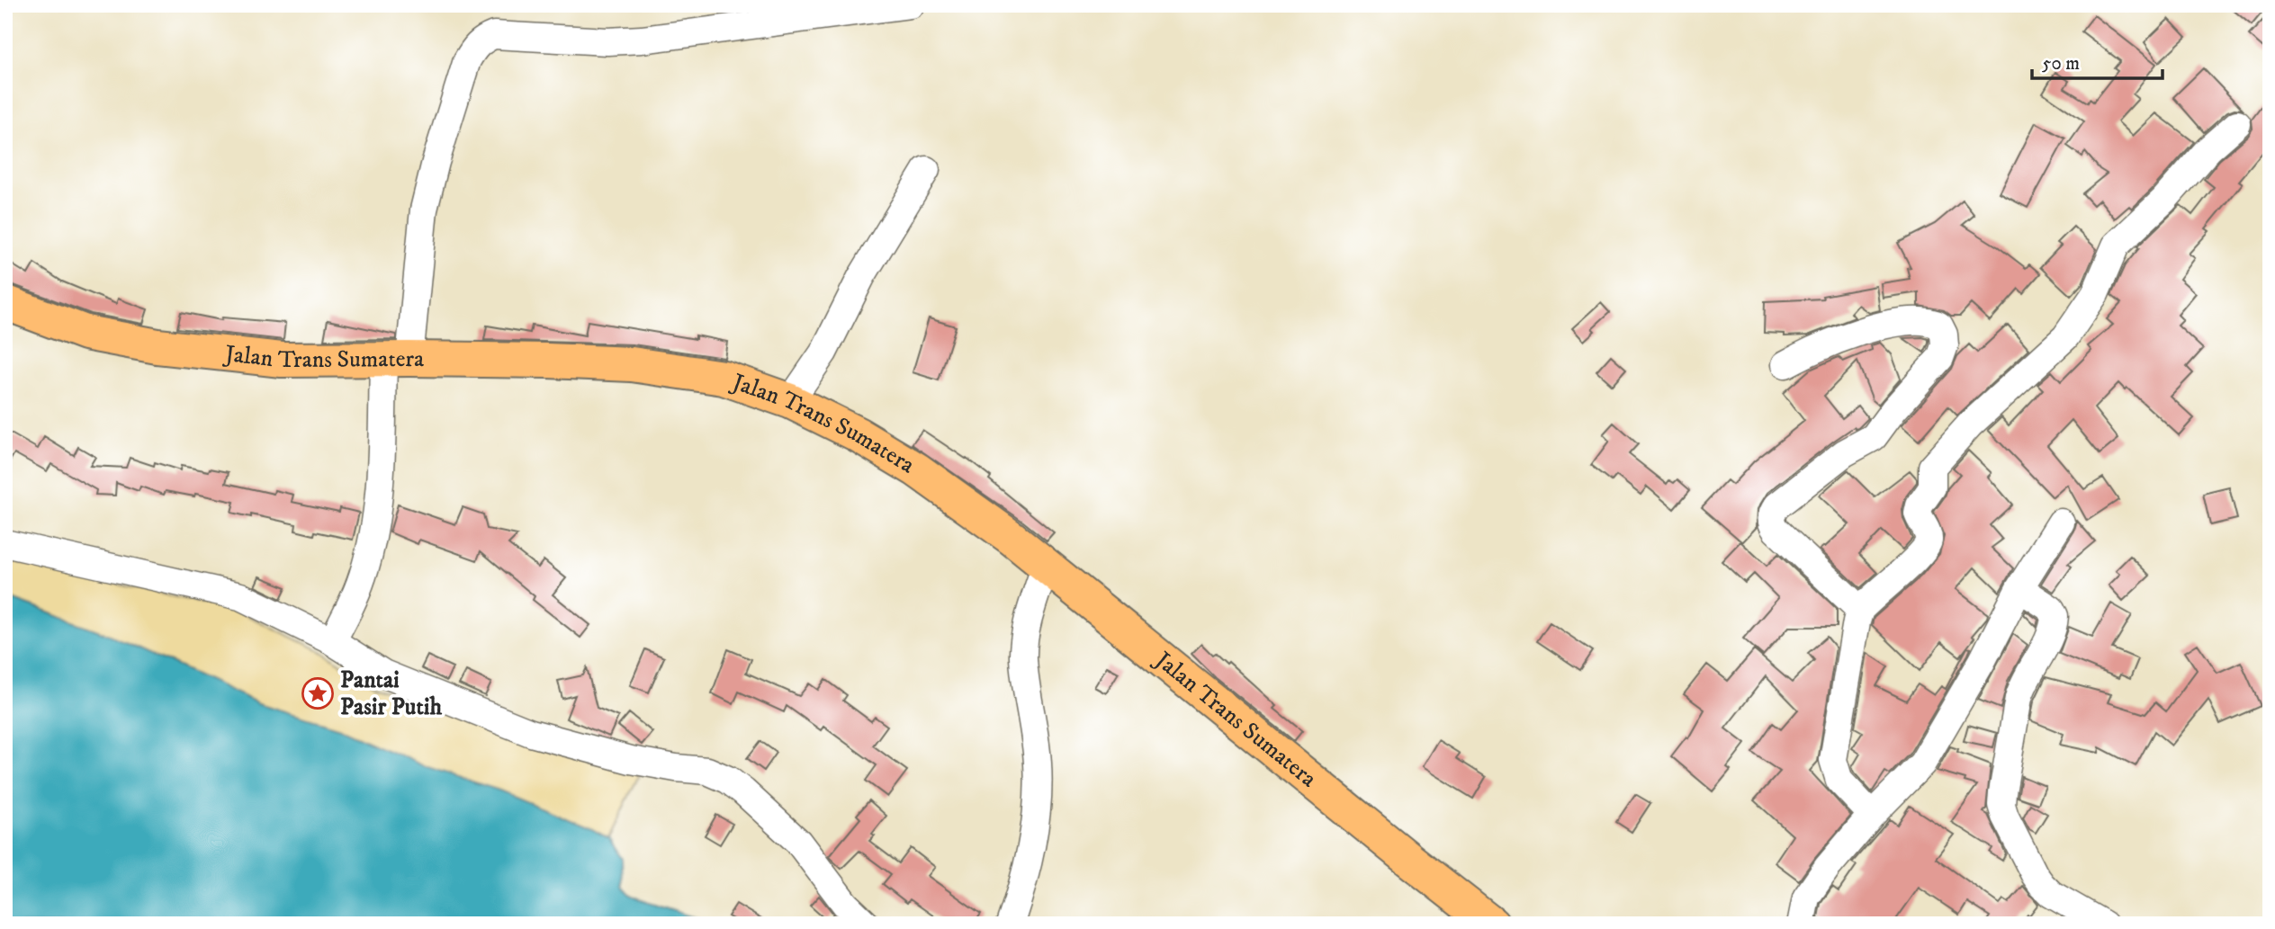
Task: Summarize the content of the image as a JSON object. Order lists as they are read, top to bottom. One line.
{"streets":{"highway":["Jalan Trans Sumatera"]},"places":{"place":["Pantai Pasir Putih"]},"scale_bar":"50 m"}
